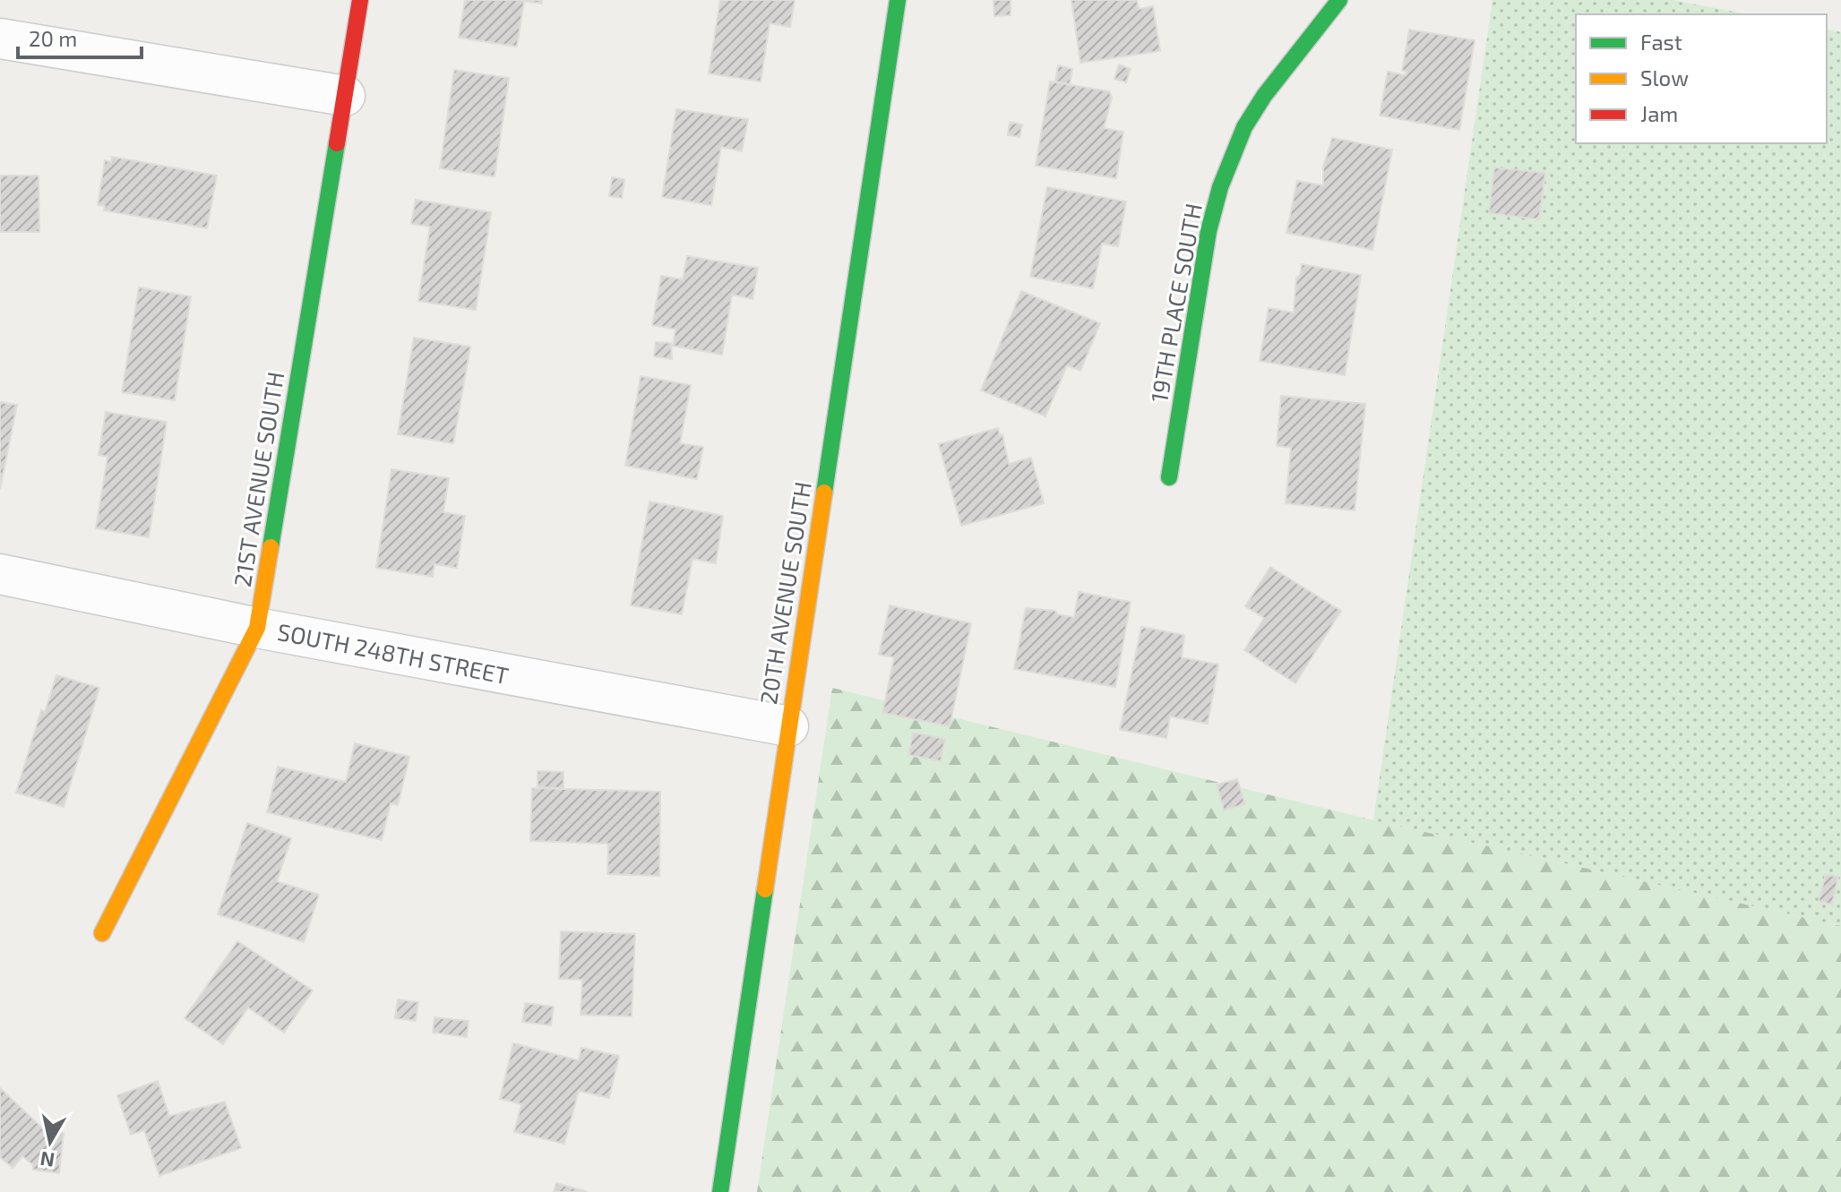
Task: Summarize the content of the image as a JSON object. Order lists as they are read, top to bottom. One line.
{"streets":{"street":["19TH PLACE SOUTH","21ST AVENUE SOUTH","20TH AVENUE SOUTH","SOUTH 248TH STREET"]},"crossings":[["21ST AVENUE SOUTH","SOUTH 248TH STREET"],["20TH AVENUE SOUTH","SOUTH 248TH STREET"]],"legend":["Fast","Slow","Jam"],"scale_bar":"20 m","north":"bottom"}
